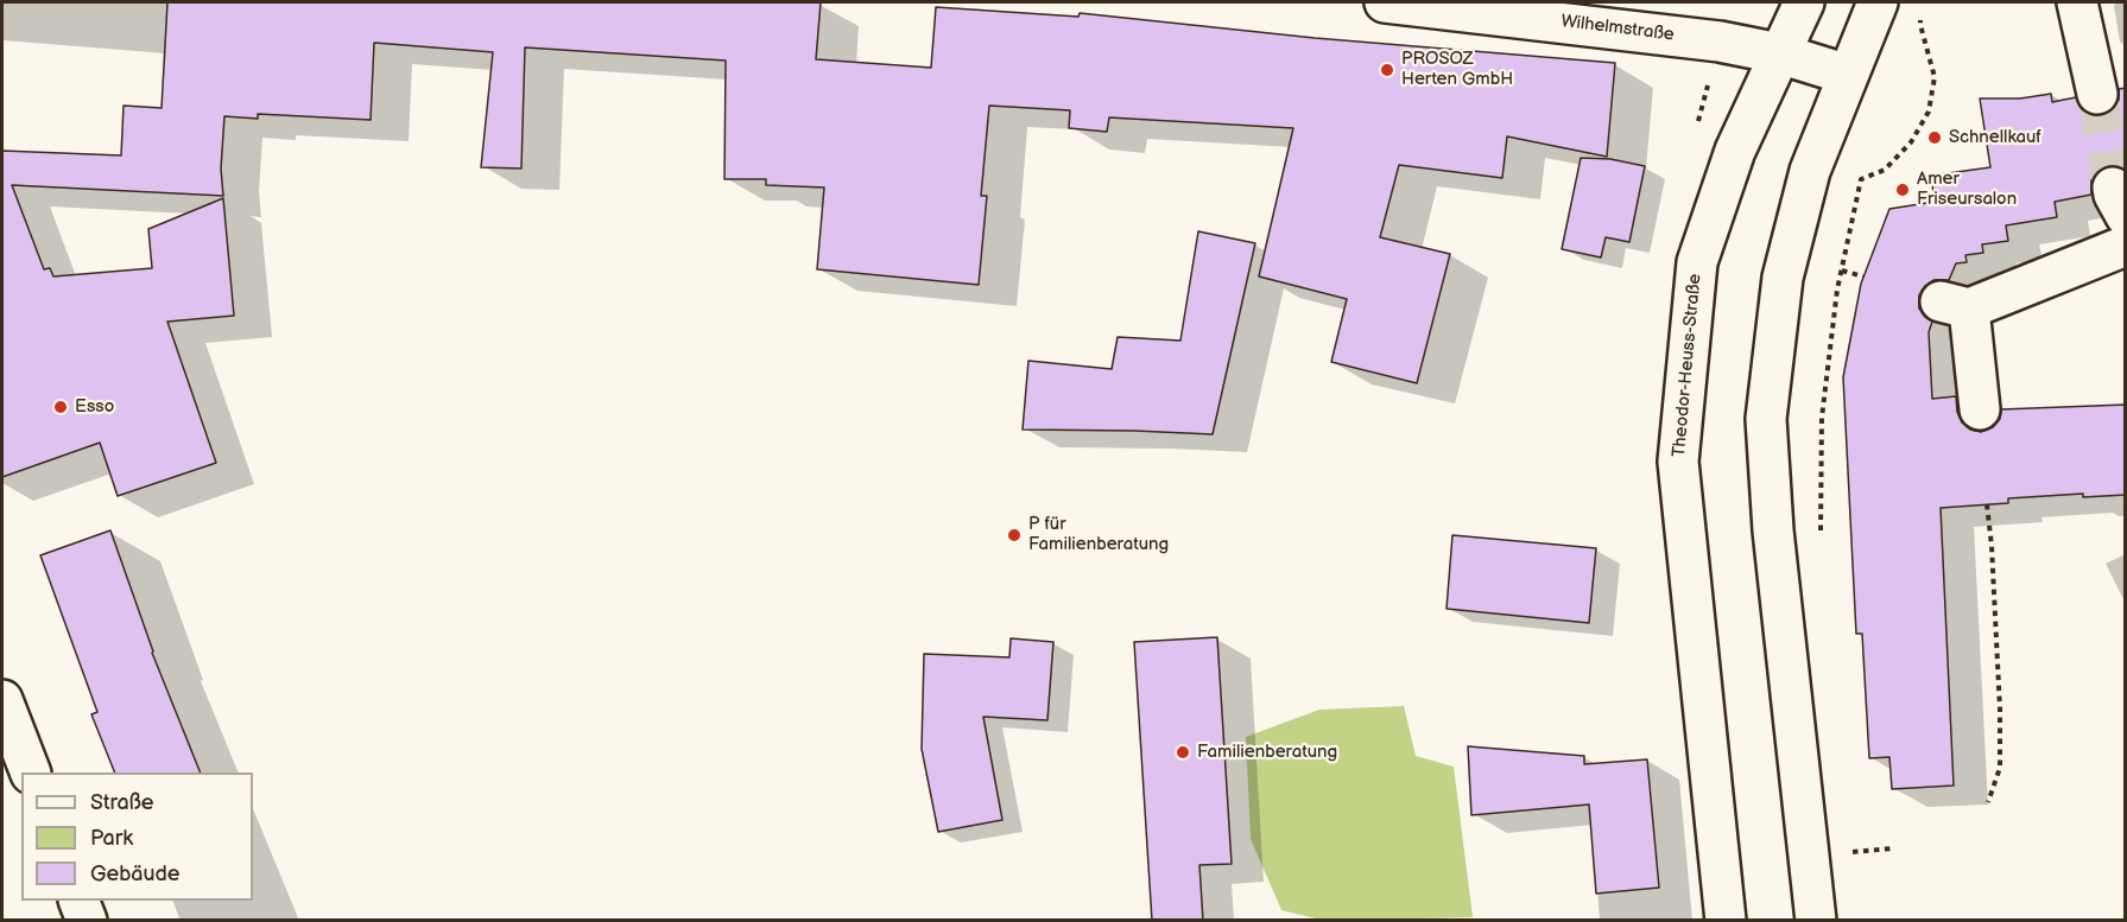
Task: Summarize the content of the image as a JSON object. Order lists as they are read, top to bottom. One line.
{"streets":{"main road":["Wilhelmstraße","Theodor-Heuss-Straße"]},"crossings":[["Wilhelmstraße","Theodor-Heuss-Straße"]],"places":["PROSOZ Herten GmbH","Schnellkauf","Amer Friseursalon","Esso","P für Familienberatung","Familienberatung"],"legend":["Straße","Park","Gebäude"]}
